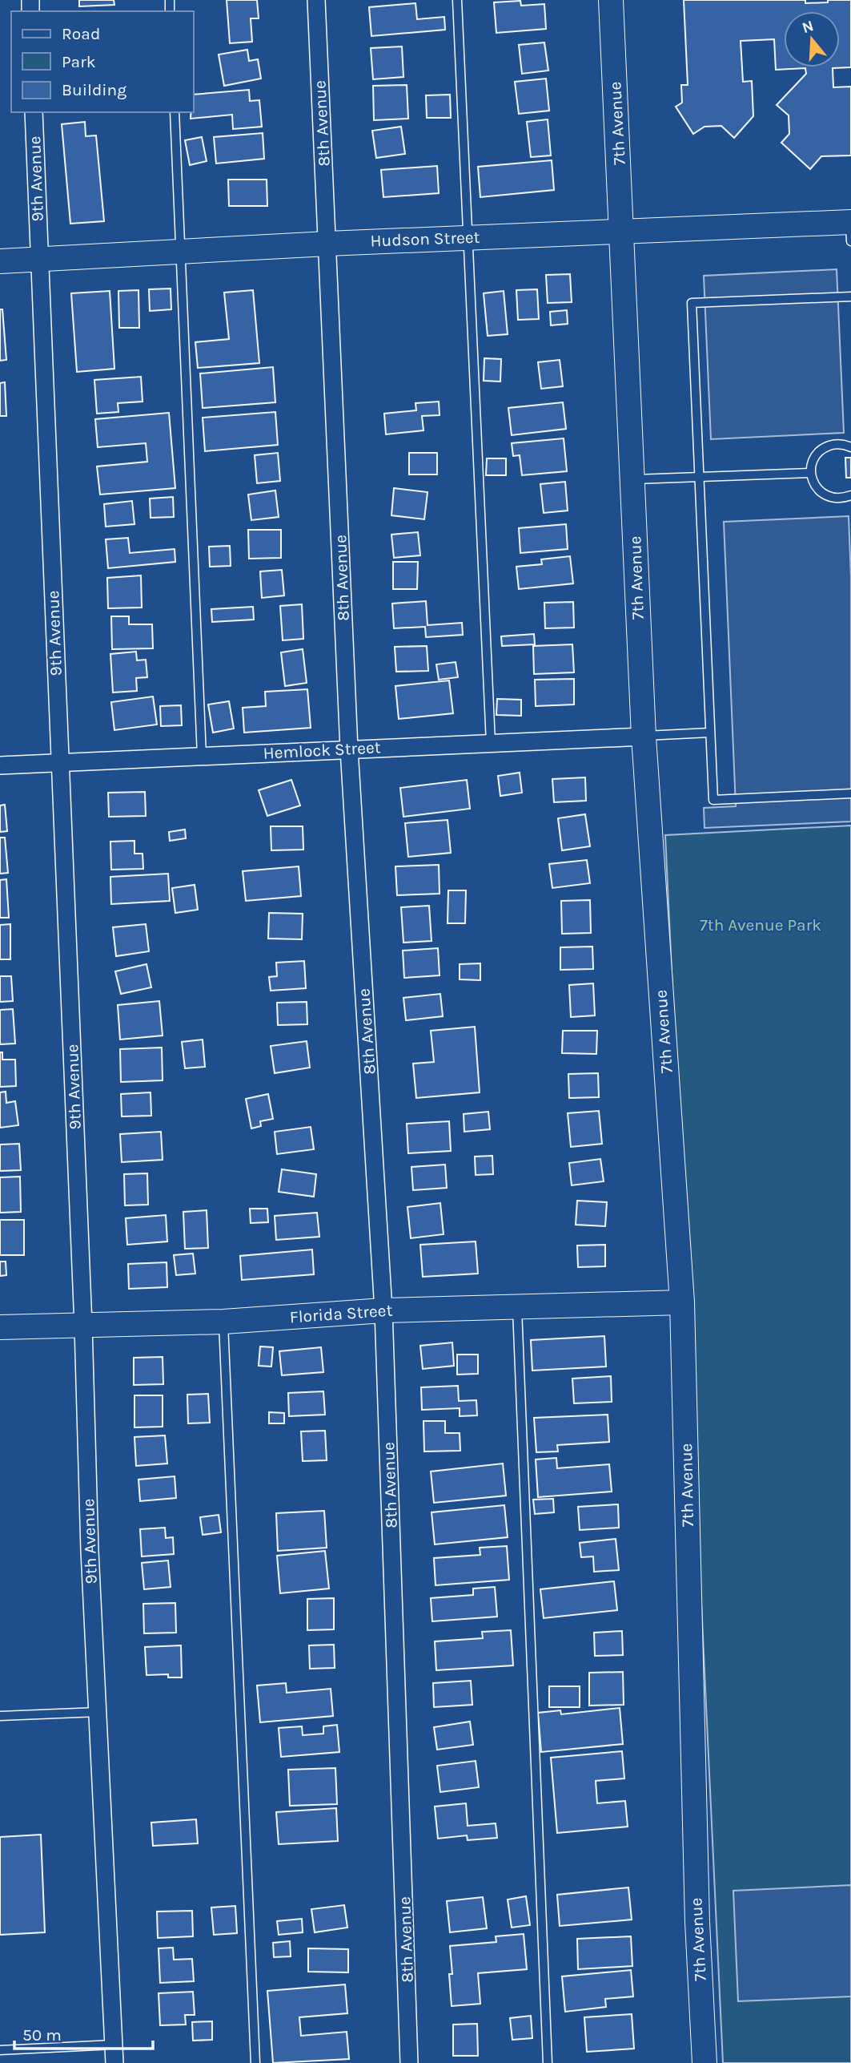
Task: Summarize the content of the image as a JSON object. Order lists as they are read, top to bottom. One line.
{"streets":{"street":["8th Avenue","7th Avenue","9th Avenue","Hudson Street","Hemlock Street","Florida Street"]},"crossings":[["8th Avenue","Hudson Street"],["8th Avenue","Hemlock Street"],["8th Avenue","Florida Street"],["7th Avenue","Hudson Street"],["7th Avenue","Hemlock Street"],["7th Avenue","Florida Street"],["9th Avenue","Hudson Street"],["9th Avenue","Hemlock Street"],["9th Avenue","Florida Street"]],"parks":["7th Avenue Park"],"legend":["Road","Park","Building"],"scale_bar":"50 m","north":"top"}
